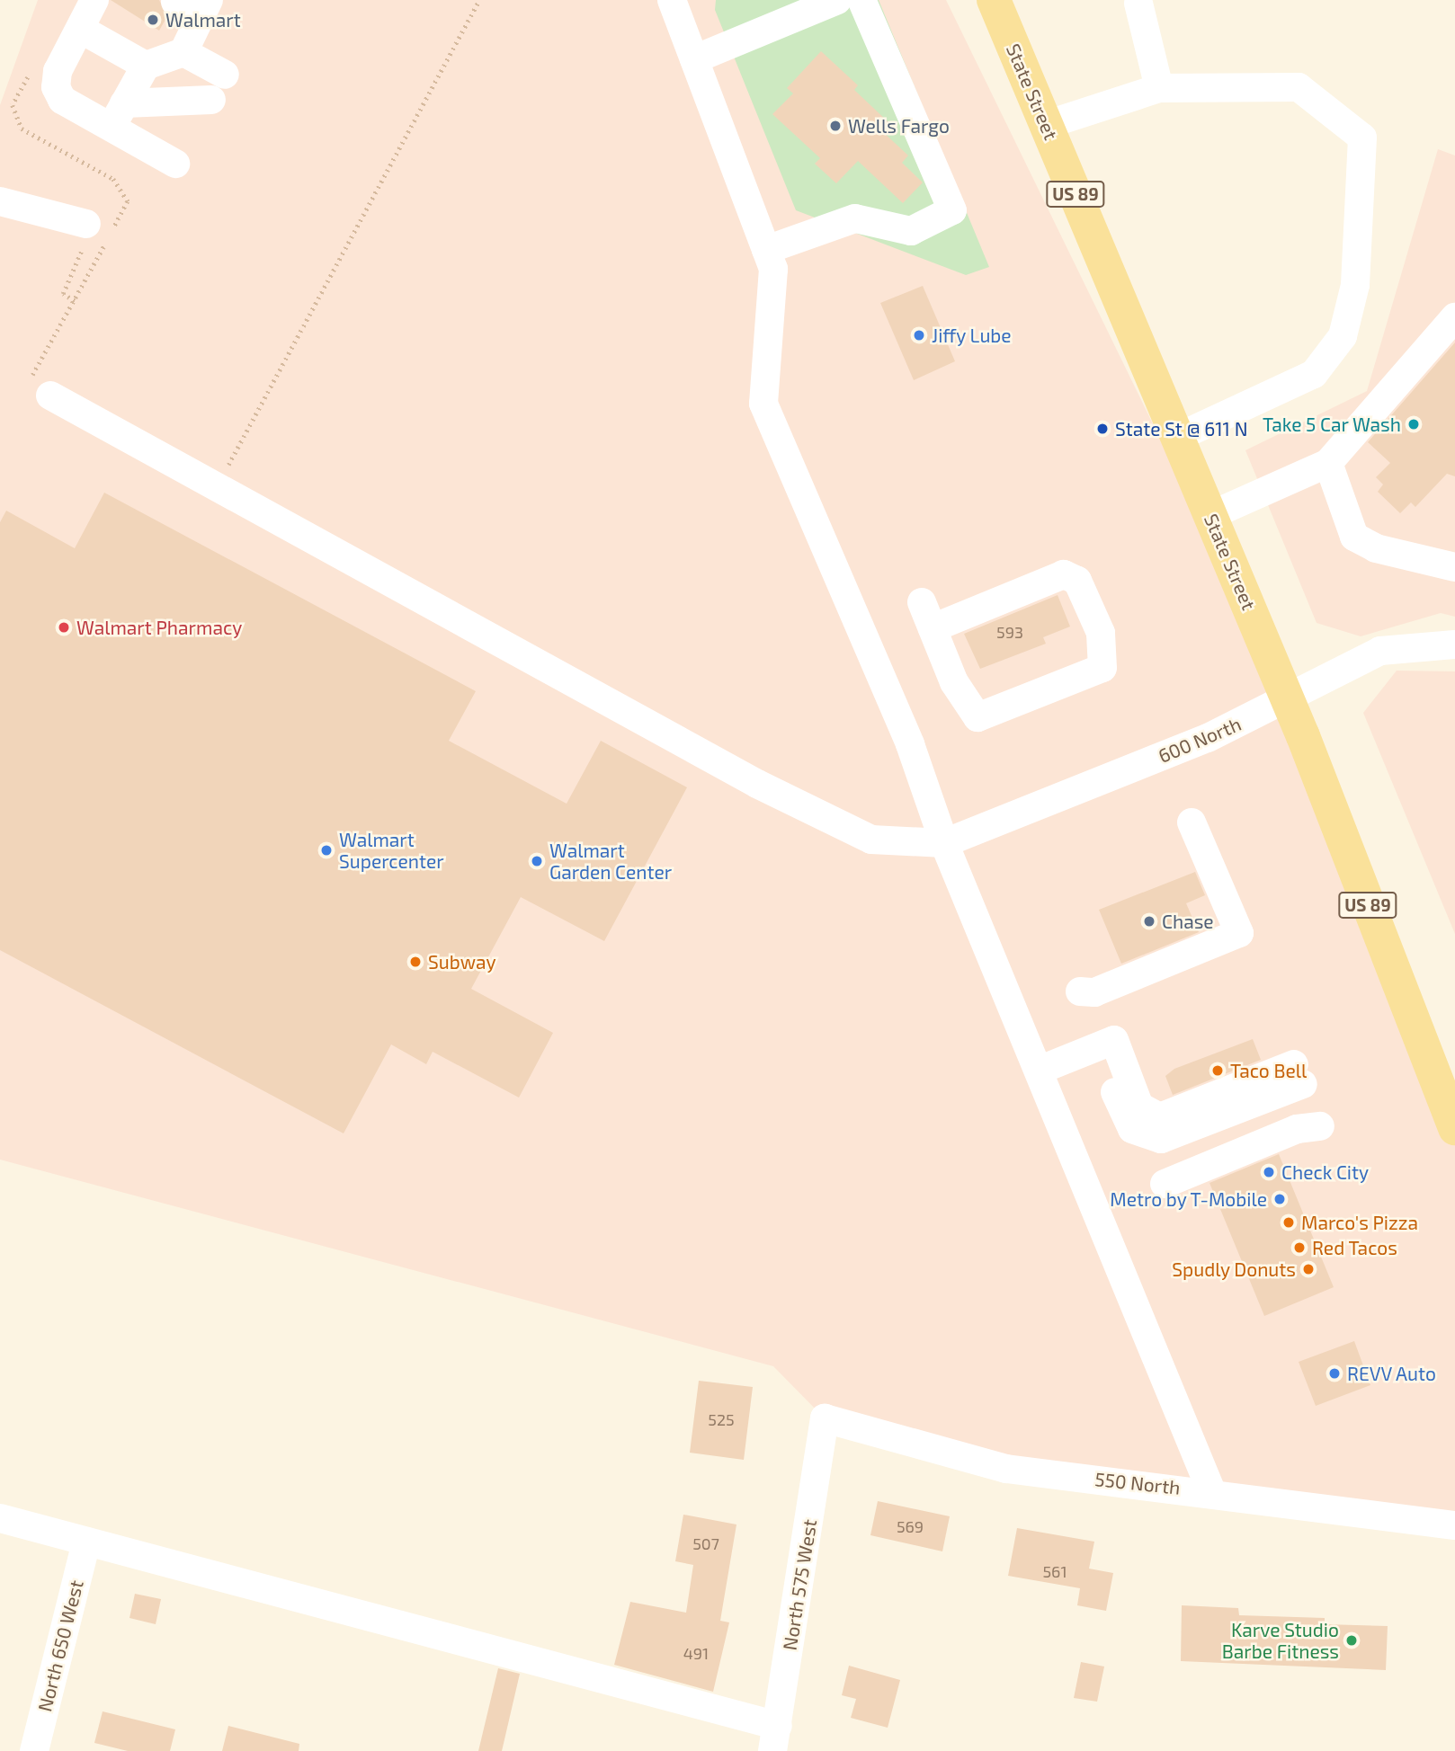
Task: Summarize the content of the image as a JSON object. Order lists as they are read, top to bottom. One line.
{"streets":{"main road":["State Street","US 89"],"street":["600 North","550 North","North 575 West","North 650 West"]},"crossings":[["State Street","600 North"],["550 North","North 575 West"]],"places":["Walmart","Wells Fargo","Jiffy Lube","Take 5 Car Wash","State St @ 611 N","Walmart Pharmacy","Walmart Supercenter","Walmart Garden Center","Chase","Subway","Taco Bell","Check City","Metro by T-Mobile","Marco's Pizza","Red Tacos","Spudly Donuts","REVV Auto","Karve Studio Barbe Fitness"],"house_numbers":["593","525","569","507","561","491"]}
